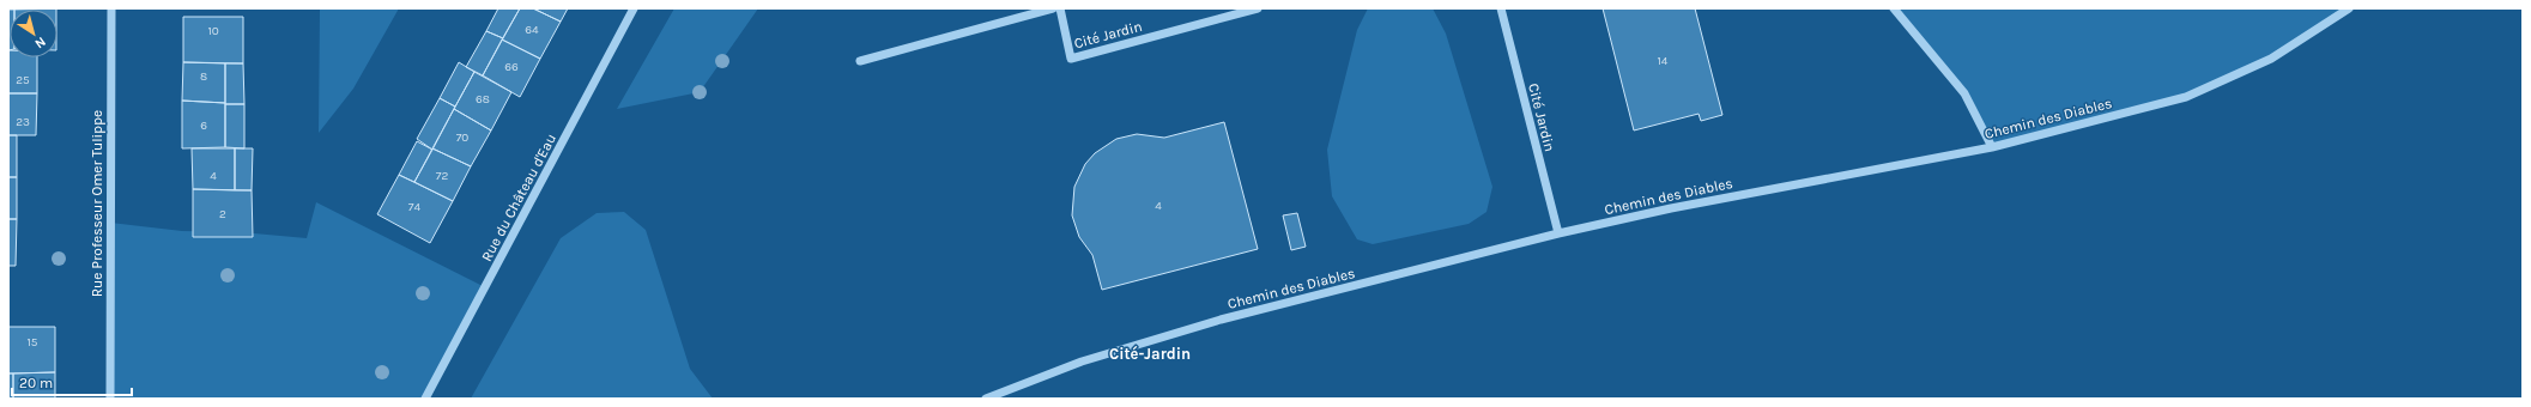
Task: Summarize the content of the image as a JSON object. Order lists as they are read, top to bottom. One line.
{"streets":{"street":["Cité Jardin","Chemin des Diables","Rue du Château d'Eau","Rue Professeur Omer Tulippe"]},"crossings":[["Cité Jardin","Chemin des Diables"]],"districts":["Cité-Jardin"],"house_numbers":["64","10","14","66","8","25","68","23","6","70","4","72","4","74","2","15"],"scale_bar":"20 m","north":"bottom right"}
